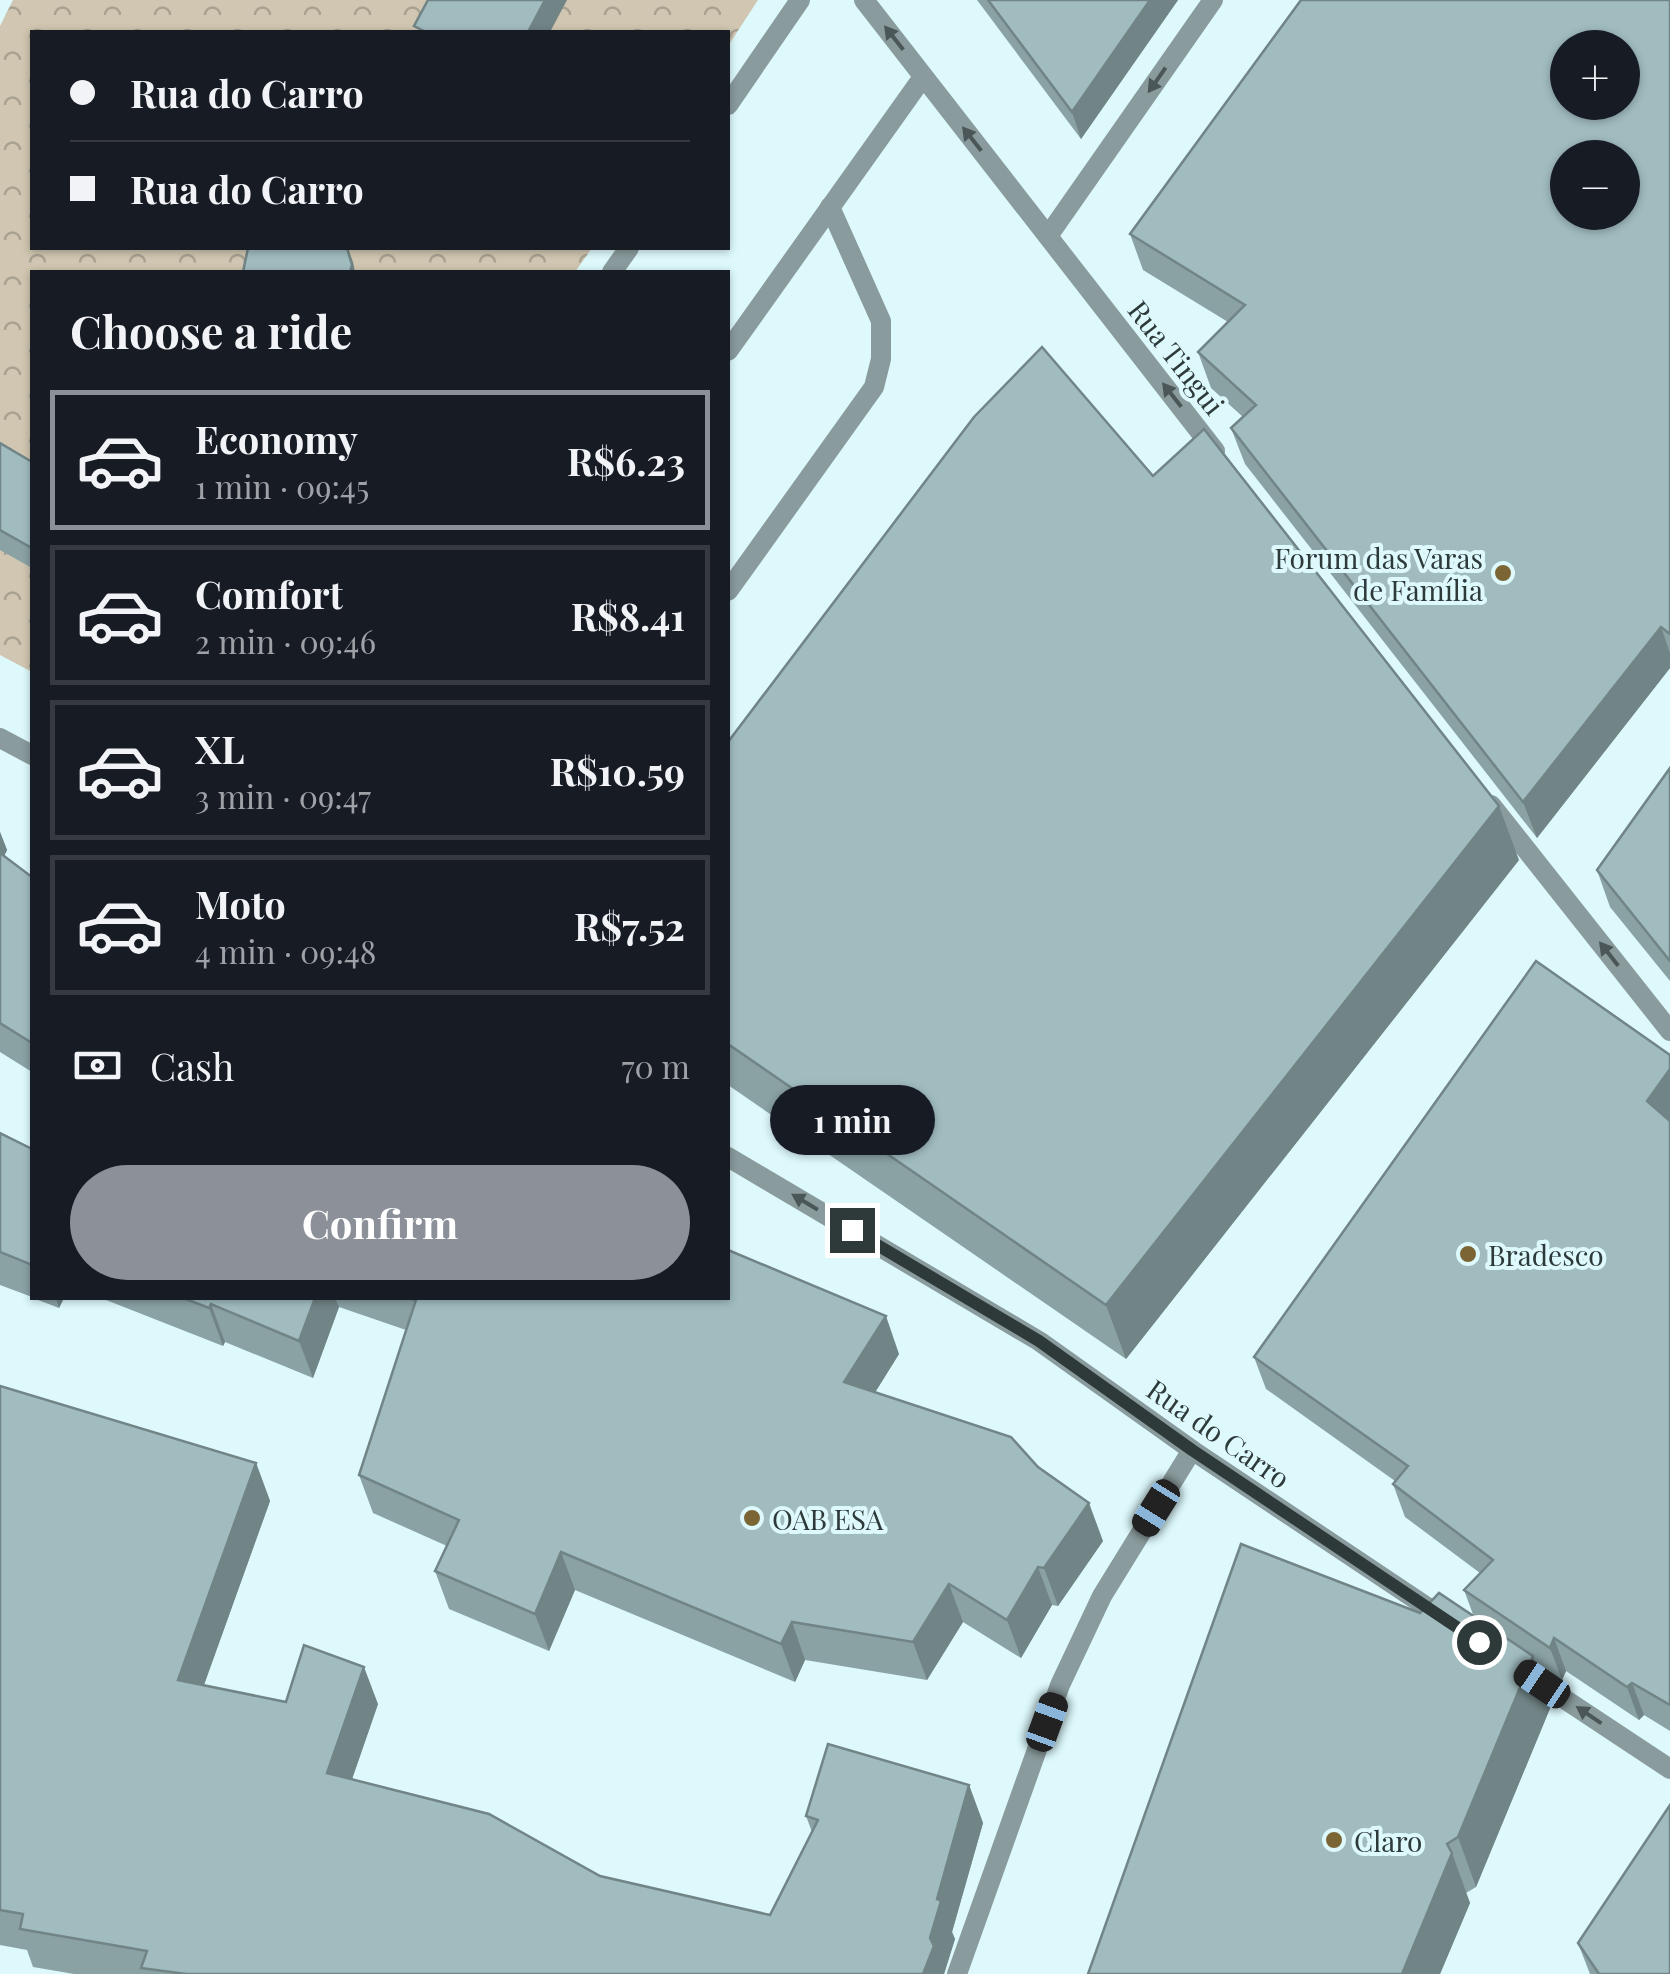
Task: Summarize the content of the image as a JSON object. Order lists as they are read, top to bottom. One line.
{"streets":{"street":["Rua Tingui","Rua do Carro"]},"one_way":["Rua Tingui","Rua do Carro"],"places":["Forum das Varas de Família","Bradesco","OAB ESA","Claro"],"page":{"map_buttons":["+","−"],"banner":["Rua do Carro","Rua do Carro"],"heading":"Choose a ride","list":[{"name":"Economy","note":"1 min · 09:45","value":"R$6.23"},{"name":"Comfort","note":"2 min · 09:46","value":"R$8.41"},{"name":"XL","note":"3 min · 09:47","value":"R$10.59"},{"name":"Moto","note":"4 min · 09:48","value":"R$7.52"}],"pay":["Cash","70 m"],"bubble":"1 min","buttons":"Confirm"}}
